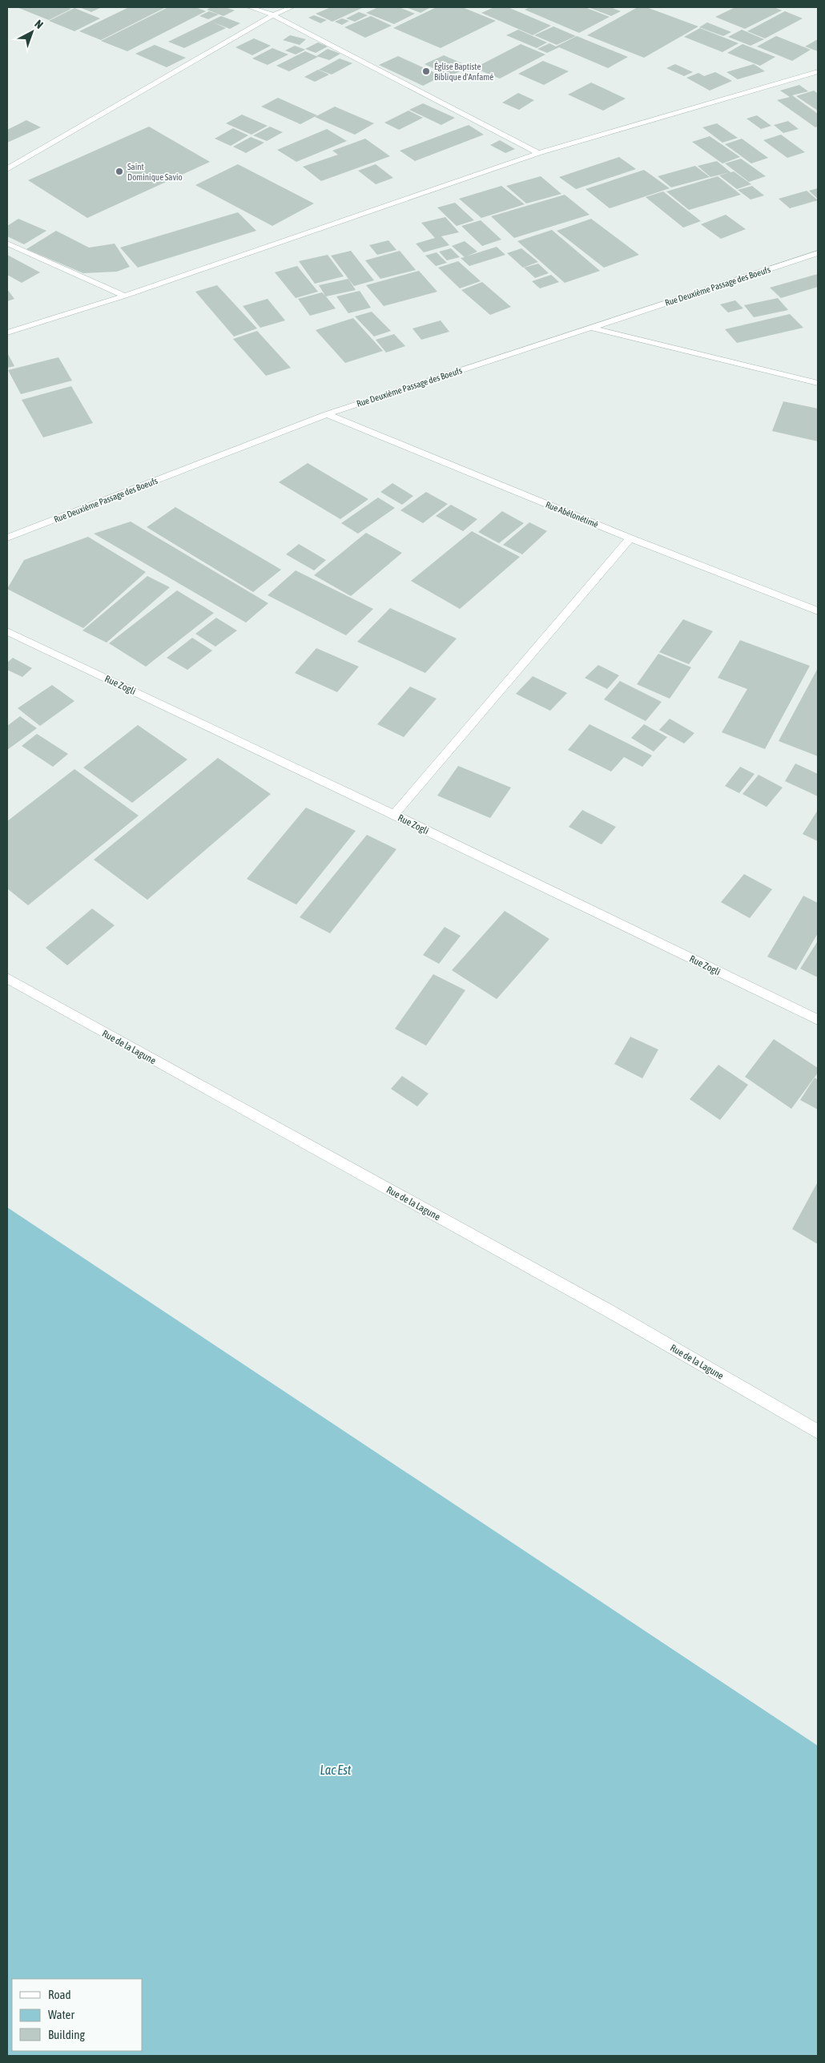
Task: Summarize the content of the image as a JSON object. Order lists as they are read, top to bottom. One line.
{"streets":{"street":["Rue Deuxième Passage des Boeufs","Rue Abélonétimé","Rue Zogli","Rue de la Lagune"]},"crossings":[["Rue Deuxième Passage des Boeufs","Rue Abélonétimé"]],"water":["Lac Est"],"places":["Église Baptiste Biblique d'Anfamé","Saint Dominique Savio"],"legend":["Road","Water","Building"],"north":"top right"}
